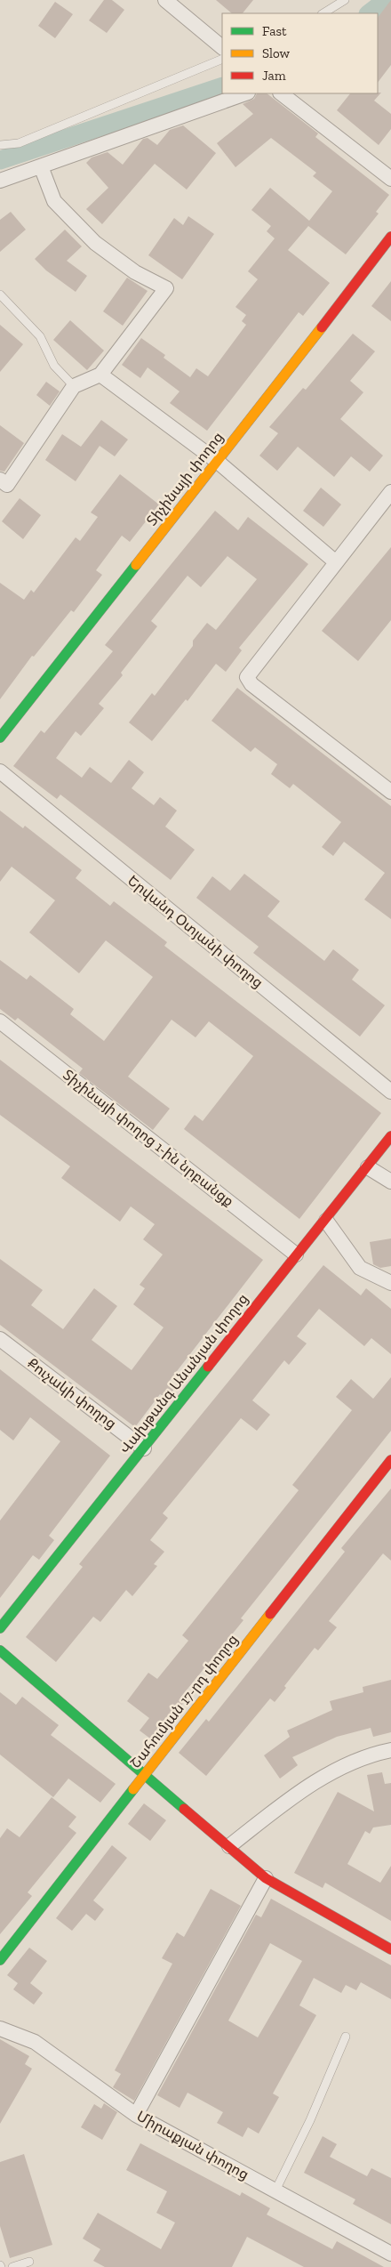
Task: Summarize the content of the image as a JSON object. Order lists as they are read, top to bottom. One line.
{"streets":{"street":["Տիչինայի փողոց","Երվանդ Օտյանի փողոց","Տիչինայի փողոց 1-ին նրբանցք","Վախթանգ Անանյան փողոց","Քուչակի փողոց","Շահումյան 17-րդ փողոց","Միրաքյան փողոց"]},"crossings":[["Տիչինայի փողոց 1-ին նրբանցք","Վախթանգ Անանյան փողոց"],["Վախթանգ Անանյան փողոց","Քուչակի փողոց"]],"legend":["Fast","Slow","Jam"]}
